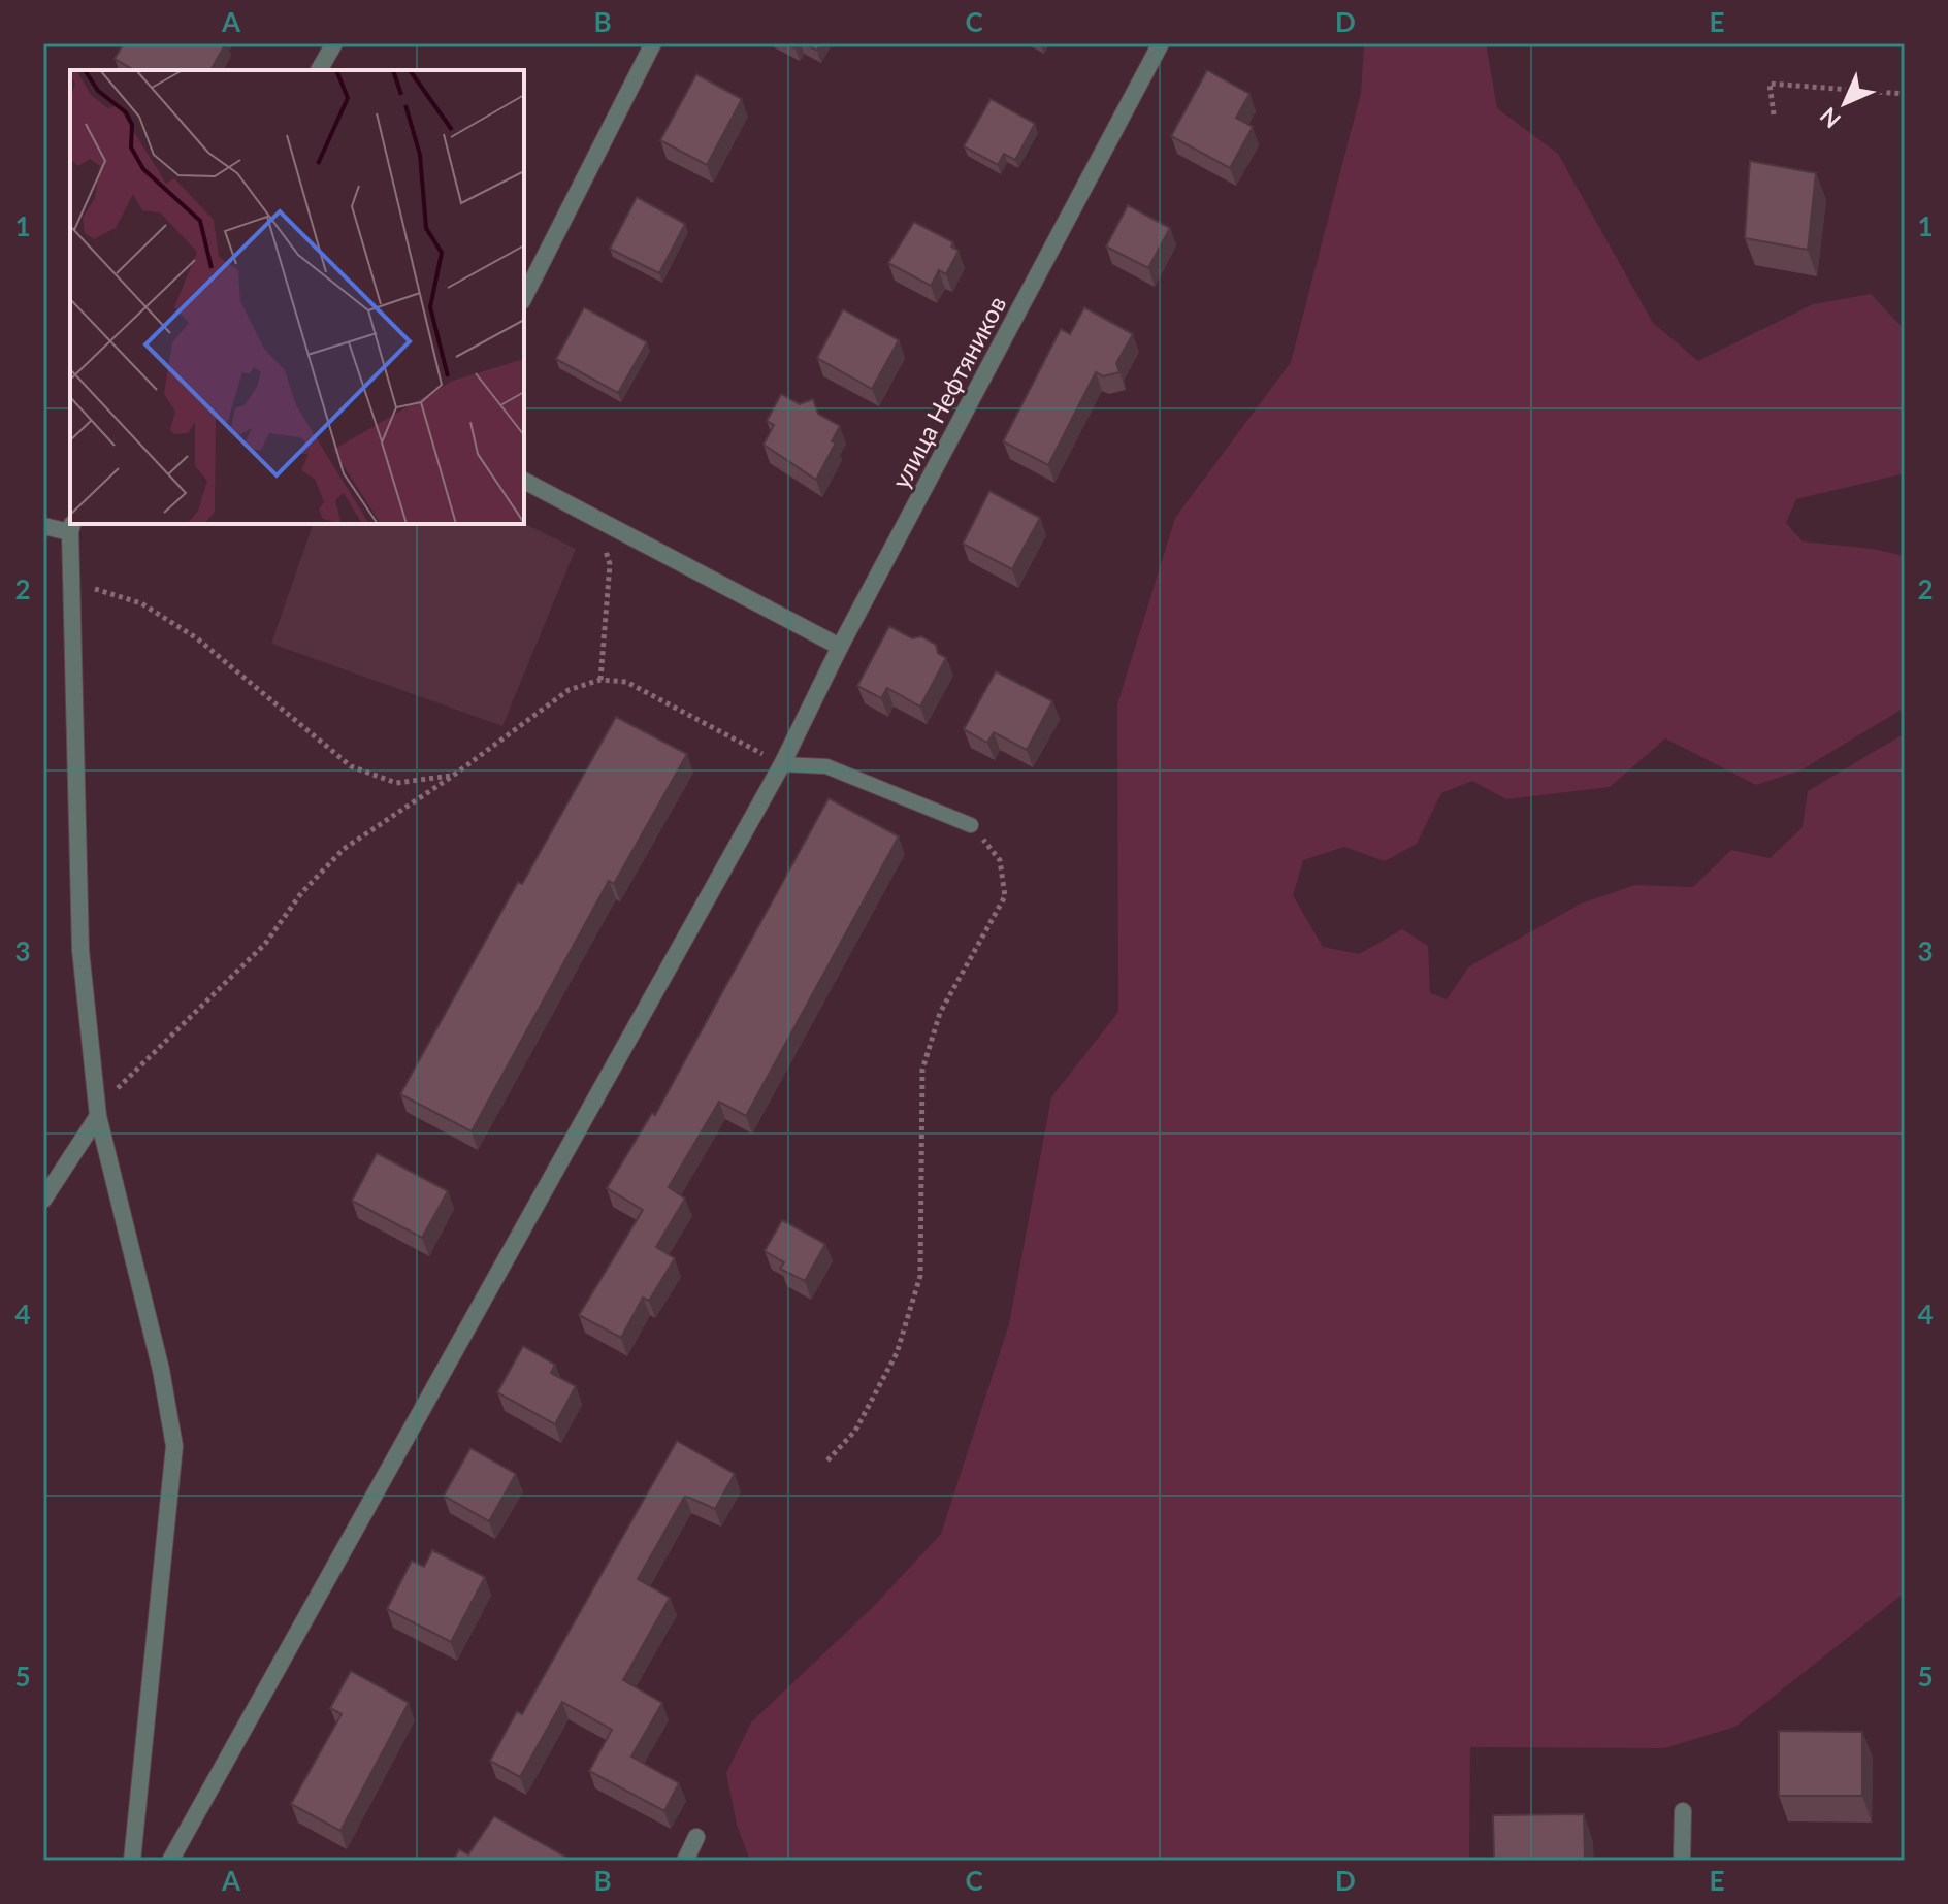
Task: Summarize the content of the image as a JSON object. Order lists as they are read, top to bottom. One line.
{"streets":{"street":["улица Нефтяников"]},"north":"bottom left","grid":{"columns":["A","B","C","D","E"],"rows":["1","2","3","4","5"]}}
